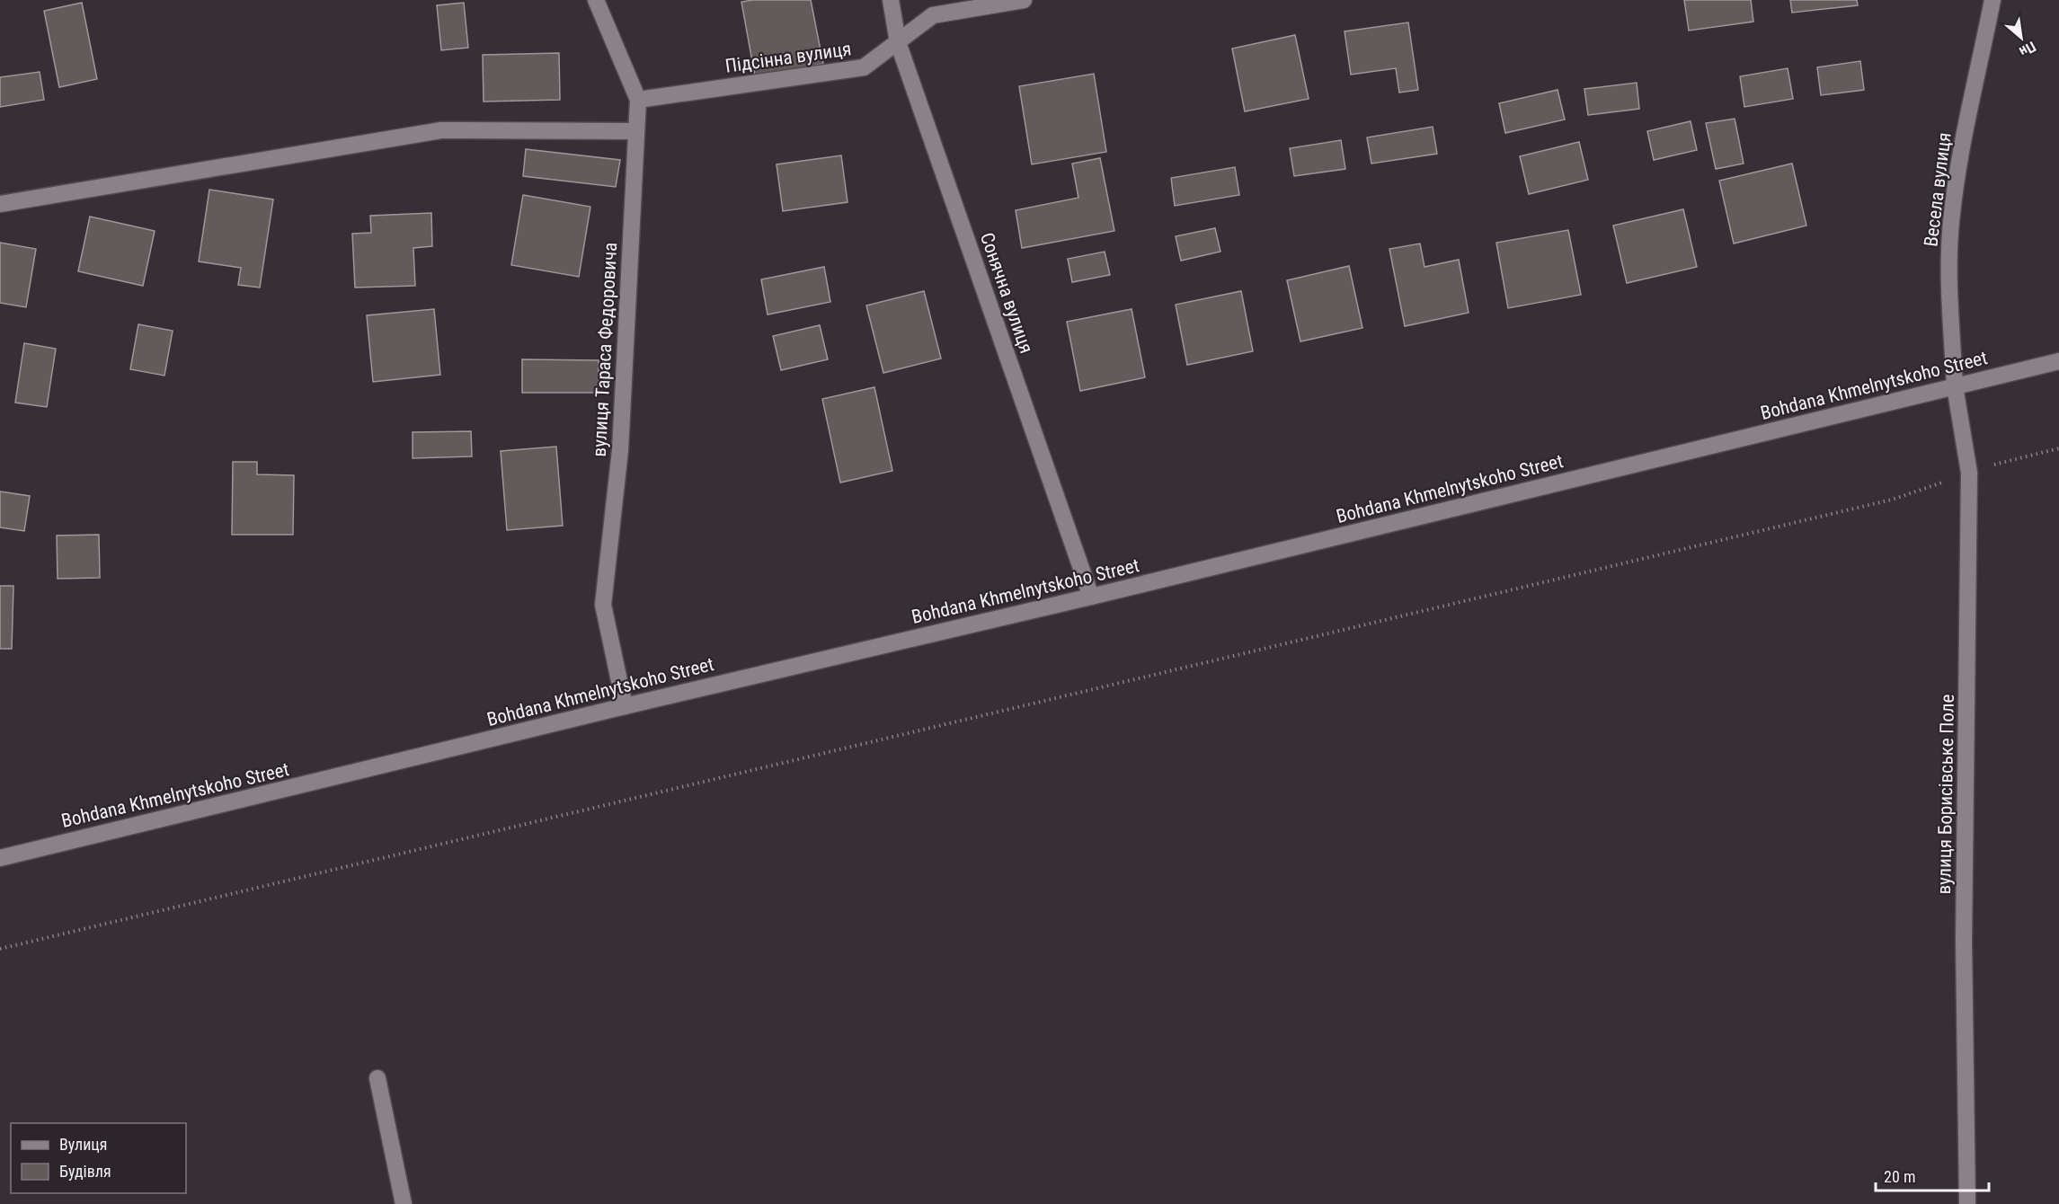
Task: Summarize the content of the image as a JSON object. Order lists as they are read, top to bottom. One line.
{"streets":{"street":["Підсінна вулиця","Весела вулиця","Сонячна вулиця","вулиця Тараса Федоровича","Bohdana Khmelnytskoho Street","вулиця Борисівське Поле"]},"crossings":[["Підсінна вулиця","Сонячна вулиця"],["Підсінна вулиця","вулиця Тараса Федоровича"],["Весела вулиця","Bohdana Khmelnytskoho Street"],["Весела вулиця","вулиця Борисівське Поле"],["Сонячна вулиця","Bohdana Khmelnytskoho Street"],["вулиця Тараса Федоровича","Bohdana Khmelnytskoho Street"],["Bohdana Khmelnytskoho Street","вулиця Борисівське Поле"]],"legend":["Вулиця","Будівля"],"scale_bar":"20 m","north":"bottom right"}
